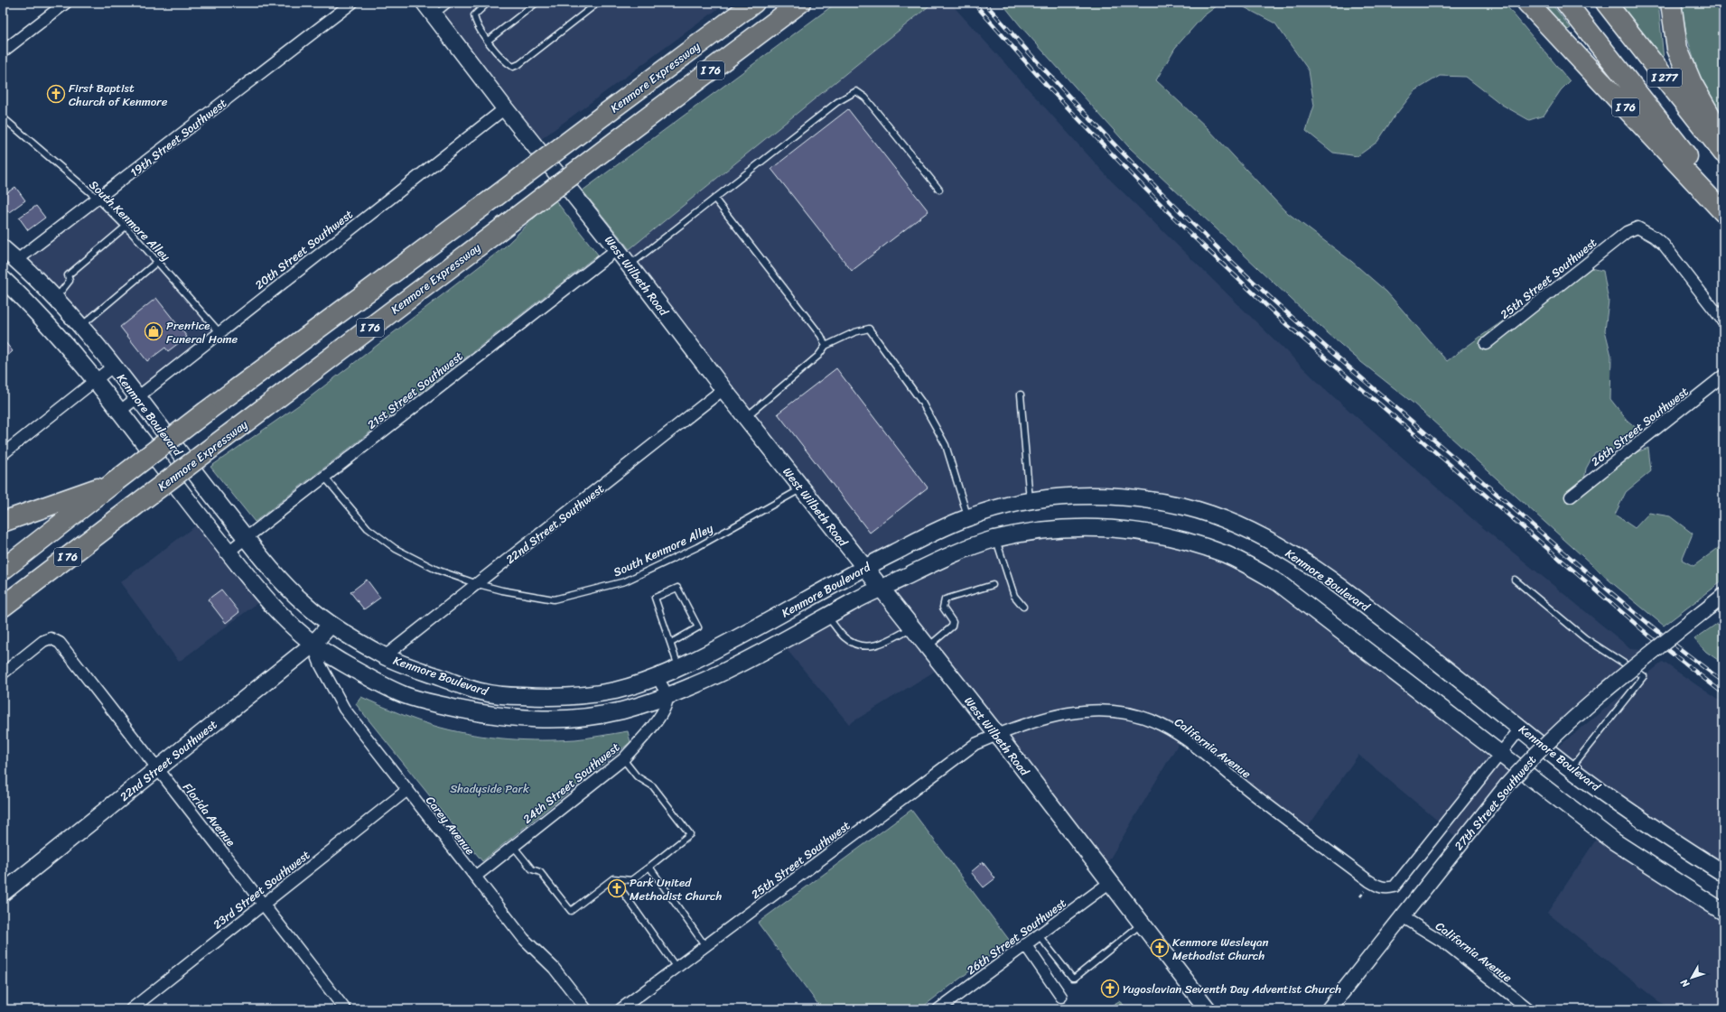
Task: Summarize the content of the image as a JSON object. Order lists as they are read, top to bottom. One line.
{"streets":{"highway":["I 76","Kenmore Expressway","I 277"],"main road":["19th Street Southwest","West Wilbeth Road","Kenmore Boulevard","22nd Street Southwest"],"street":["20th Street Southwest","25th Street Southwest","21st Street Southwest","26th Street Southwest","California Avenue","24th Street Southwest","27th Street Southwest","Florida Avenue","Carey Avenue","23rd Street Southwest"],"lane":["South Kenmore Alley"]},"crossings":[["19th Street Southwest","South Kenmore Alley"],["19th Street Southwest","Kenmore Boulevard"],["South Kenmore Alley","20th Street Southwest"],["South Kenmore Alley","West Wilbeth Road"],["South Kenmore Alley","21st Street Southwest"],["South Kenmore Alley","22nd Street Southwest"],["20th Street Southwest","West Wilbeth Road"],["20th Street Southwest","Kenmore Boulevard"],["West Wilbeth Road","25th Street Southwest"],["West Wilbeth Road","21st Street Southwest"],["West Wilbeth Road","Kenmore Boulevard"],["West Wilbeth Road","26th Street Southwest"],["West Wilbeth Road","22nd Street Southwest"],["West Wilbeth Road","California Avenue"],["25th Street Southwest","California Avenue"],["21st Street Southwest","Kenmore Boulevard"],["Kenmore Boulevard","22nd Street Southwest"],["Kenmore Boulevard","24th Street Southwest"],["Kenmore Boulevard","27th Street Southwest"],["Kenmore Boulevard","Carey Avenue"],["22nd Street Southwest","Florida Avenue"],["22nd Street Southwest","Carey Avenue"],["California Avenue","27th Street Southwest"],["24th Street Southwest","Carey Avenue"],["Florida Avenue","23rd Street Southwest"],["Carey Avenue","23rd Street Southwest"]],"parks":["Shadyside Park"],"places":{"church":["First Baptist Church of Kenmore","Park United Methodist Church","Kenmore Wesleyan Methodist Church","Yugoslavian Seventh Day Adventist Church"],"shop":["Prentice Funeral Home"]},"north":"bottom left"}
